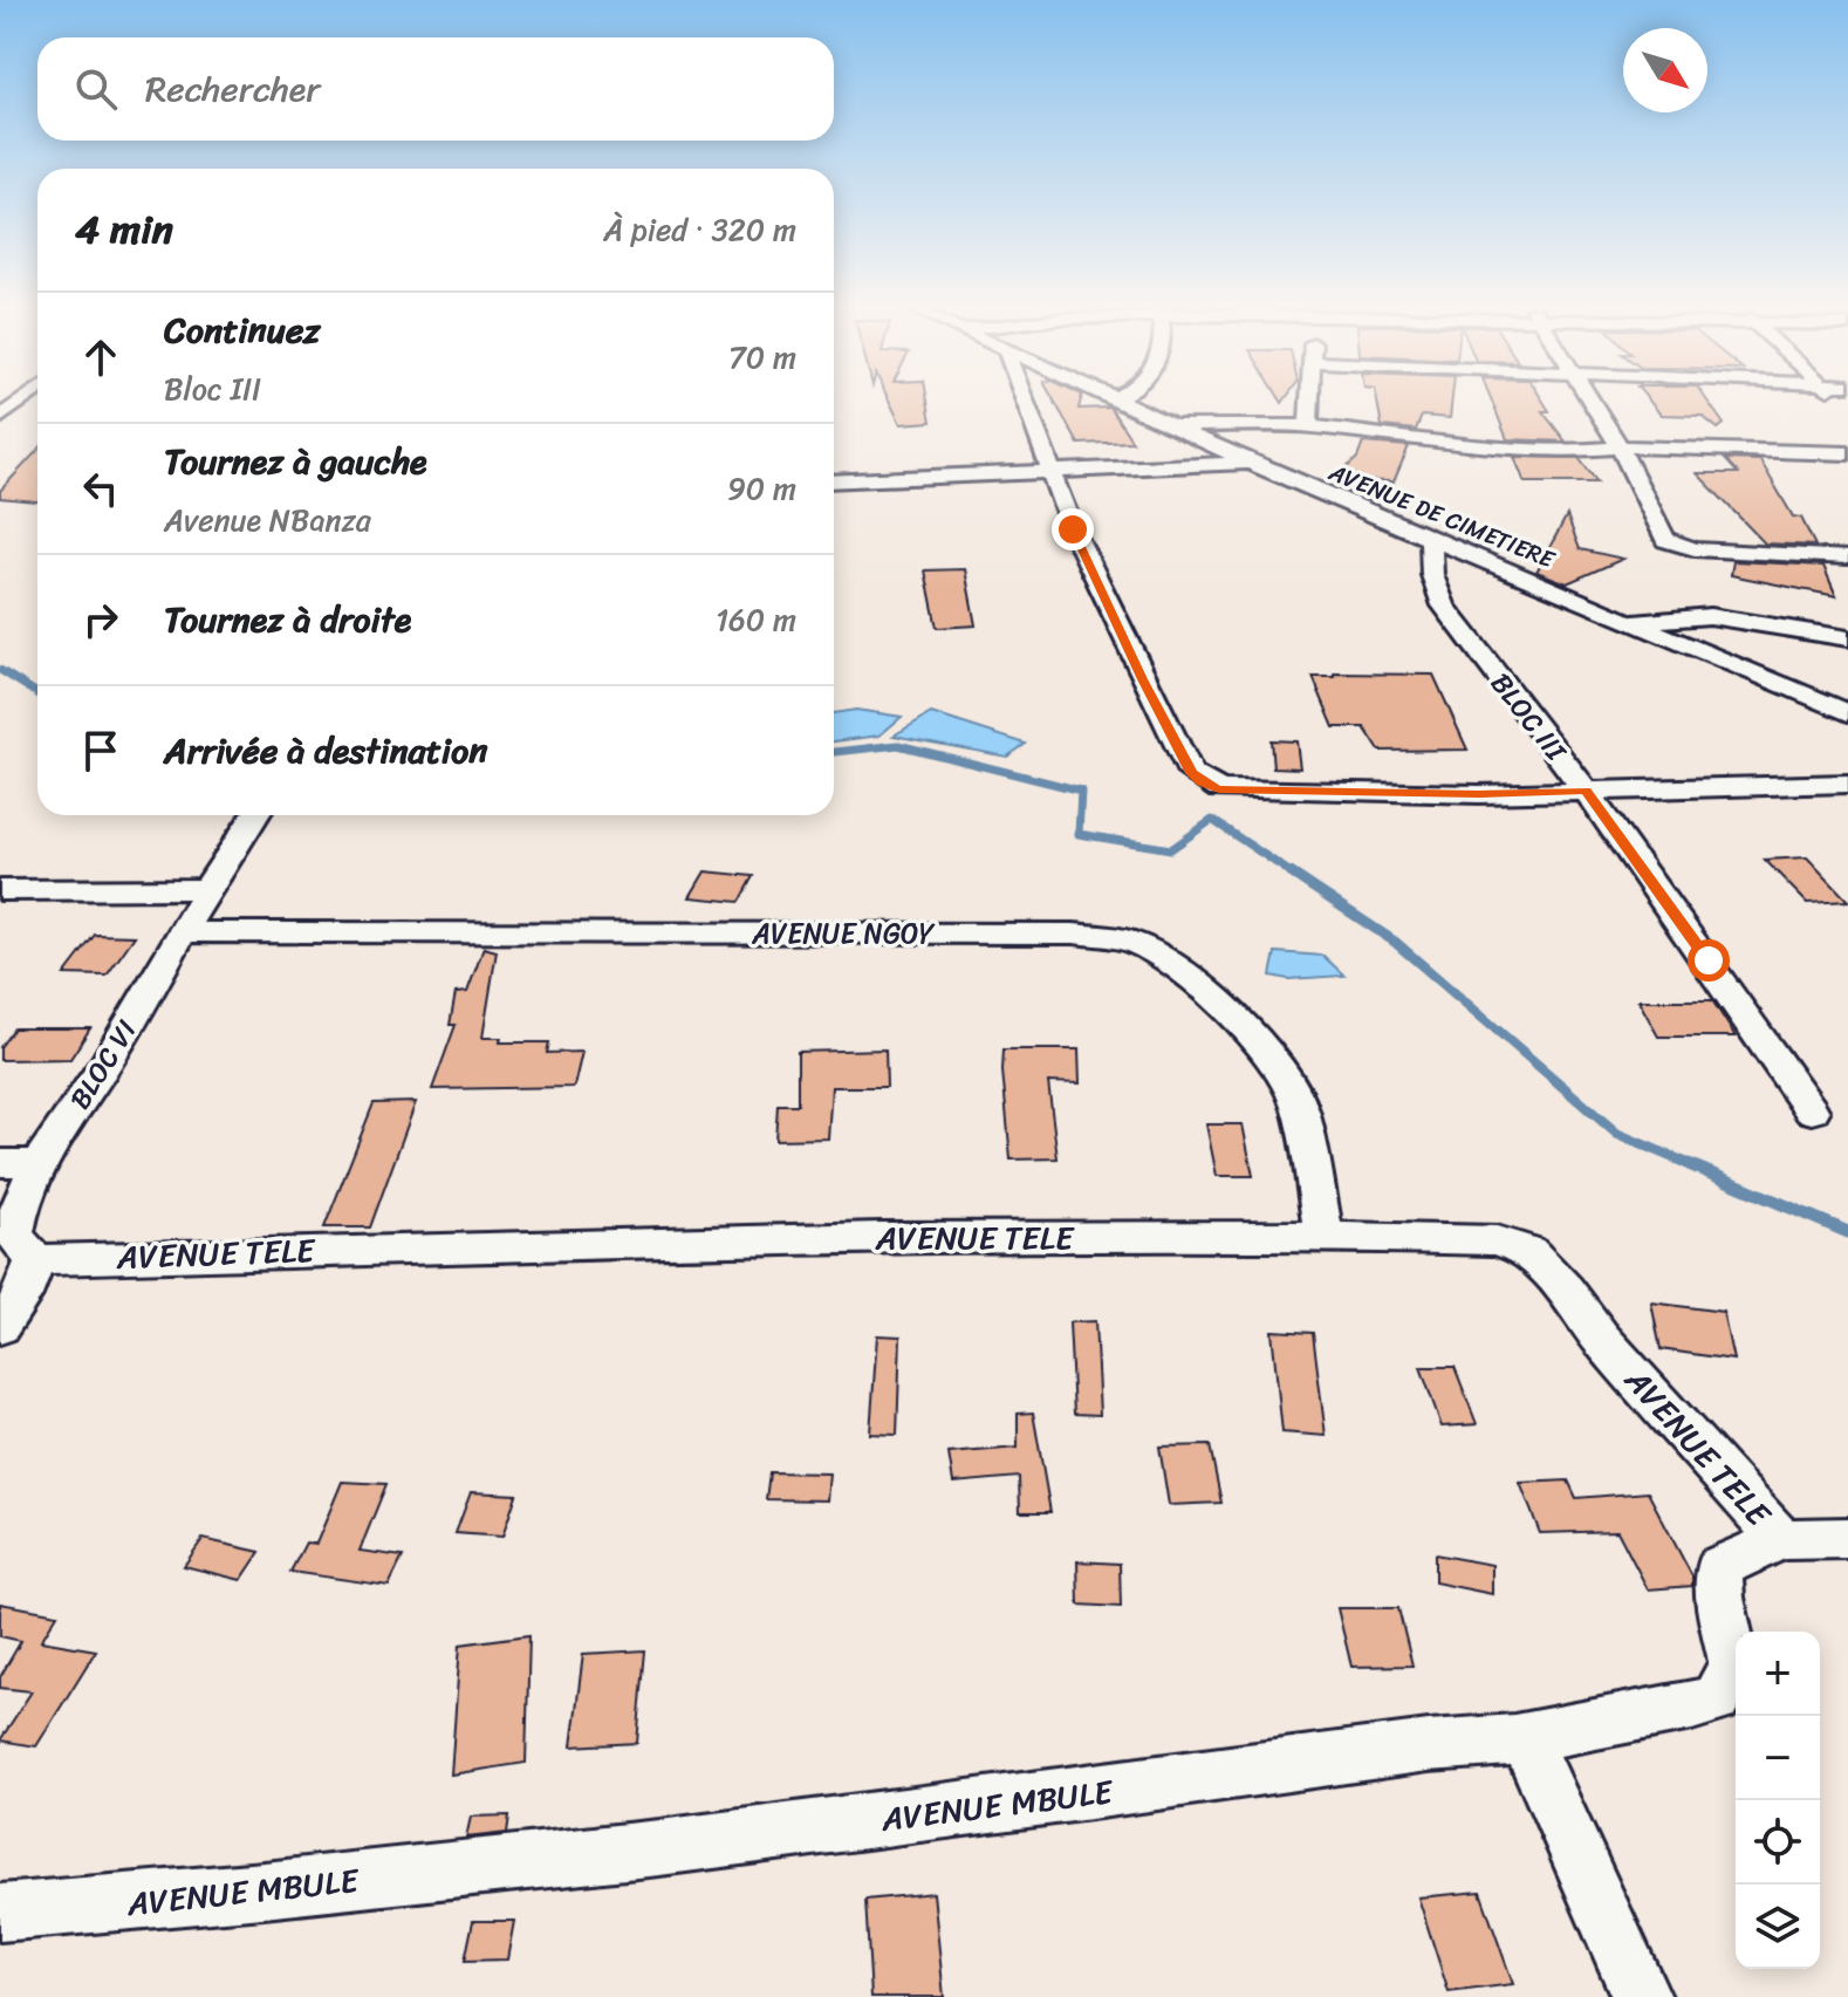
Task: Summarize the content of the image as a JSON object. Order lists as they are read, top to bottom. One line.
{"streets":{"street":["AVENUE DE CIMETIERE","BLOC III","AVENUE NGOY","BLOC VI","AVENUE TELE","AVENUE MBULE"]},"crossings":[["AVENUE DE CIMETIERE","BLOC III"],["AVENUE NGOY","BLOC VI"],["AVENUE NGOY","AVENUE TELE"],["BLOC VI","AVENUE TELE"],["AVENUE TELE","AVENUE MBULE"]],"north":"bottom right","page":{"search":"Rechercher","heading":["4 min","À pied · 320 m"],"list":[["Continuez","Bloc III","70 m"],["Tournez à gauche","Avenue NBanza","90 m"],["Tournez à droite","160 m"],"Arrivée à destination"],"map_buttons":["+","−"]}}
